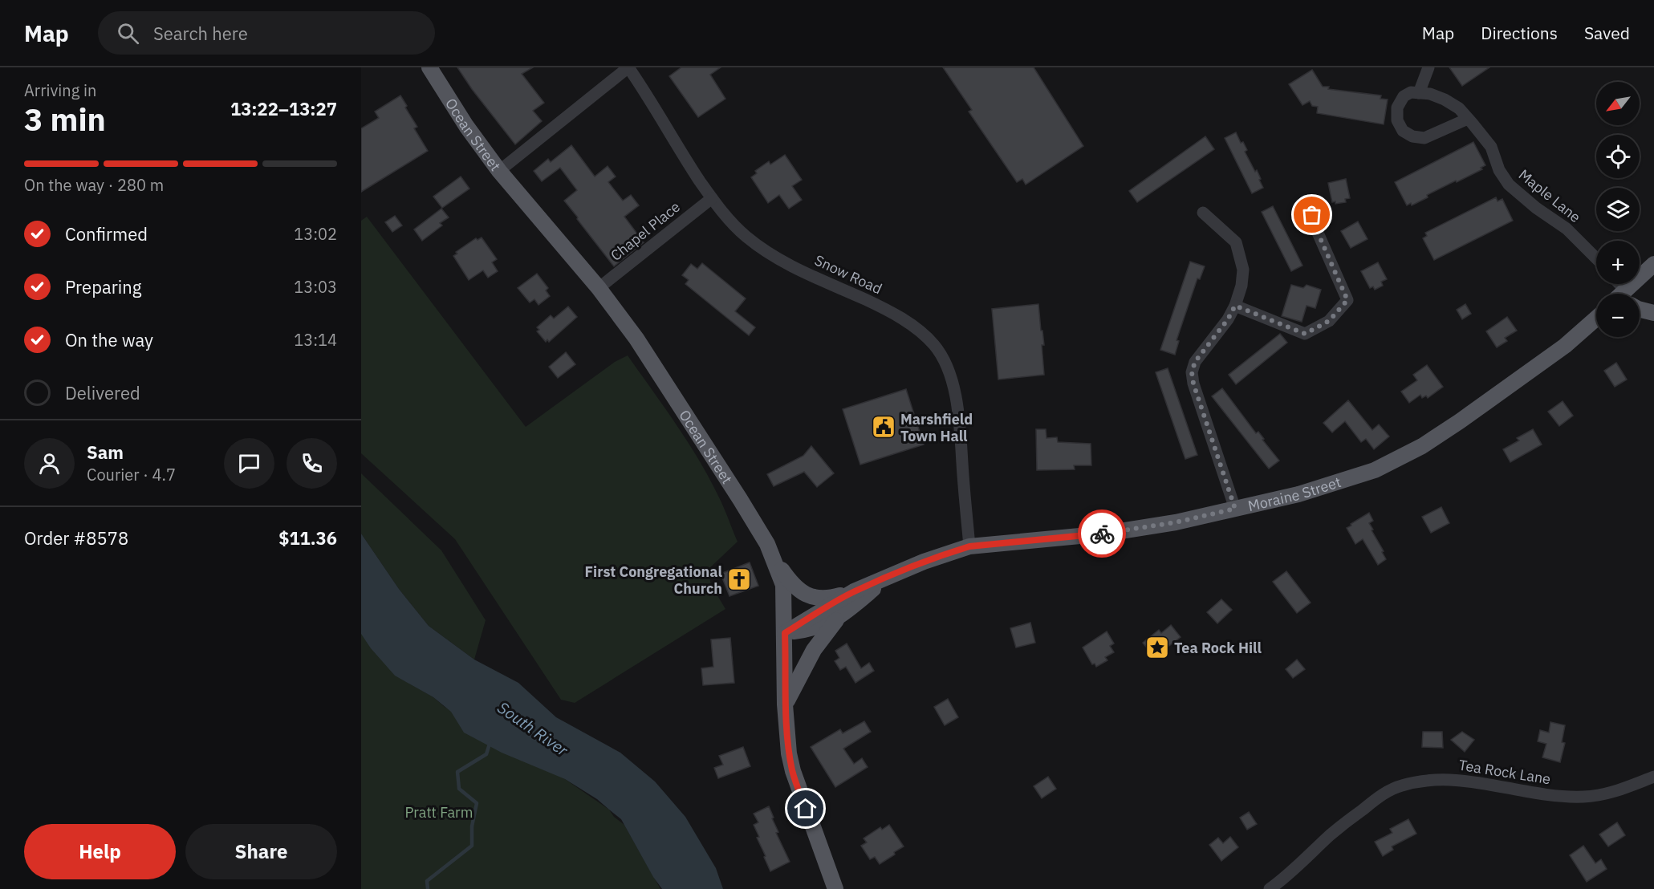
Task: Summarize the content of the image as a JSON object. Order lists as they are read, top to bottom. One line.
{"streets":{"main road":["Ocean Street","Moraine Street"],"street":["Maple Lane","Chapel Place","Snow Road","Tea Rock Lane"]},"crossings":[["Ocean Street","Chapel Place"],["Ocean Street","Moraine Street"],["Chapel Place","Snow Road"],["Snow Road","Moraine Street"]],"water":["South River"],"parks":["Pratt Farm"],"places":{"public building":["Marshfield Town Hall"],"church":["First Congregational Church"],"place":["Tea Rock Hill"]},"north":"bottom left","page":{"header":"Map","search":"Search here","nav":["Map","Directions","Saved"],"heading":["3 min","Arriving in","13:22–13:27"],"panel":["Sam","Courier · 4.7","Order #8578","$11.36"],"map_buttons":["+","−"],"bar":"On the way · 280 m","list":[["Confirmed","13:02"],["Preparing","13:03"],["On the way","13:14"],"Delivered"],"buttons":["Help","Share"]}}
